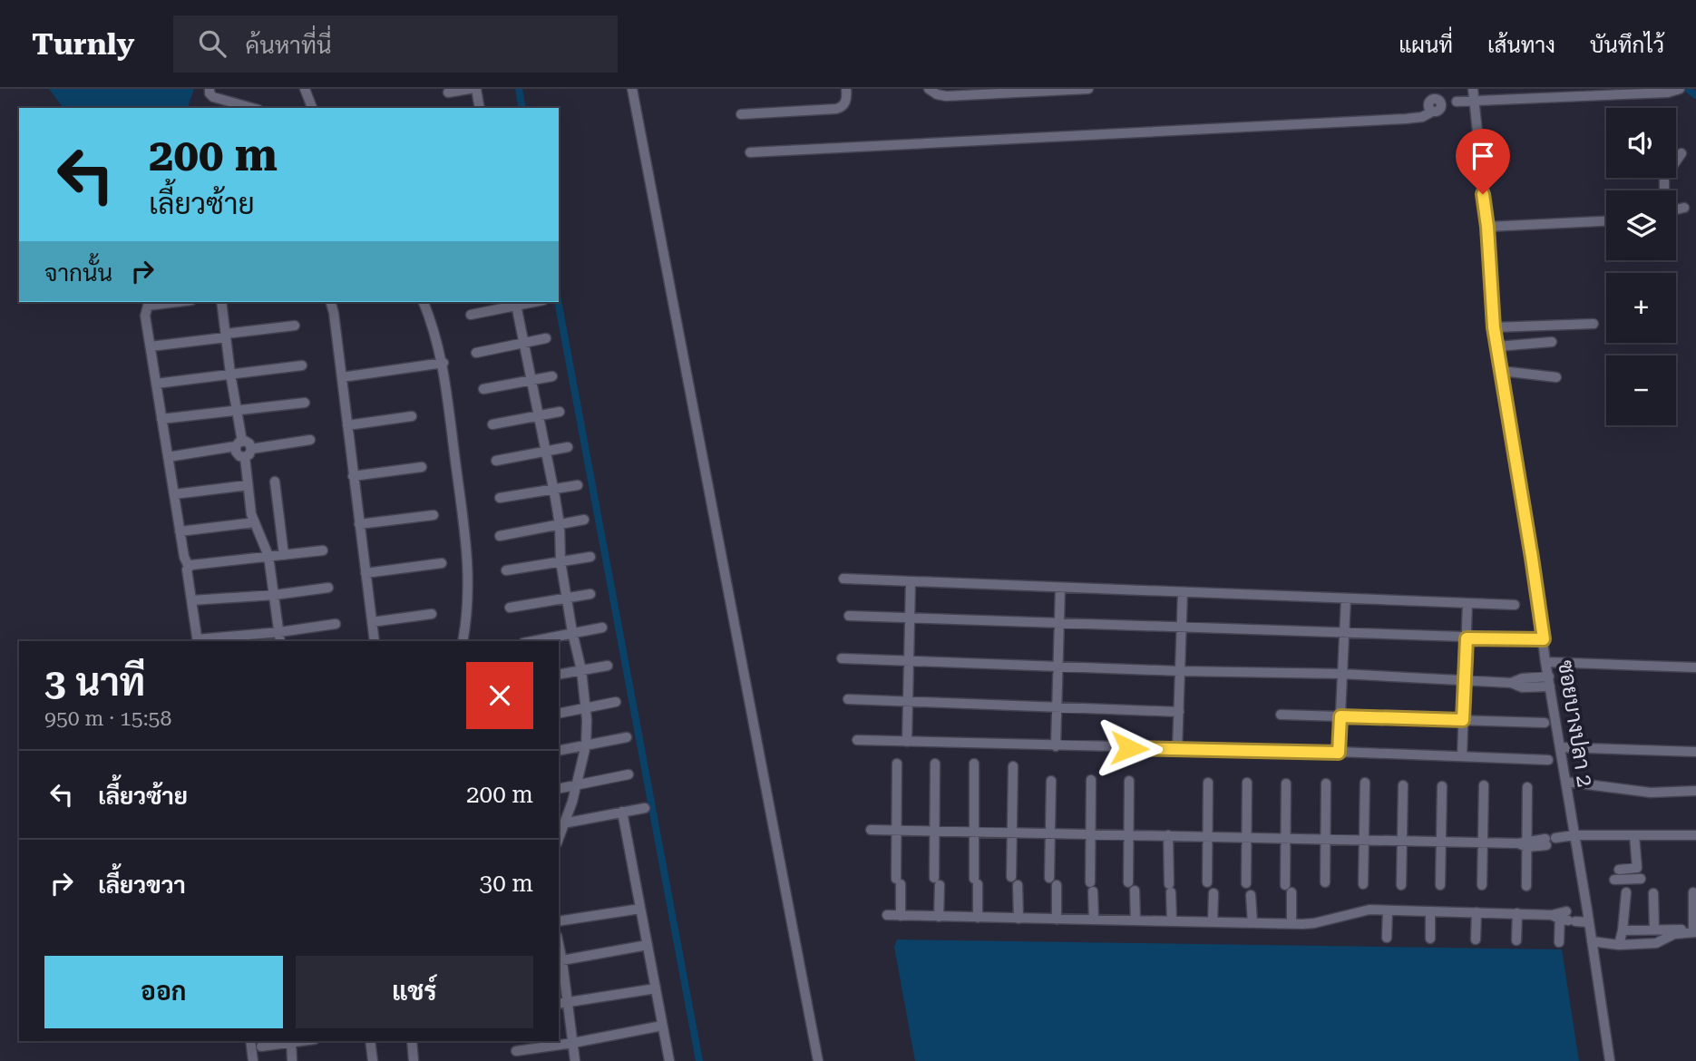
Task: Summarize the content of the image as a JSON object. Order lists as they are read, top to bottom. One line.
{"streets":{"street":["ซอยบางปลา 2"]},"page":{"header":"Turnly","search":"ค้นหาที่นี่","nav":["แผนที่","เส้นทาง","บันทึกไว้"],"map_buttons":["+","−"],"turn":["200 m","เลี้ยวซ้าย"],"then":"จากนั้น","heading":["3 นาที","950 m · 15:58"],"list":[{"name":"เลี้ยวซ้าย","value":"200 m"},{"name":"เลี้ยวขวา","value":"30 m"}],"buttons":["ออก","แชร์"]}}
